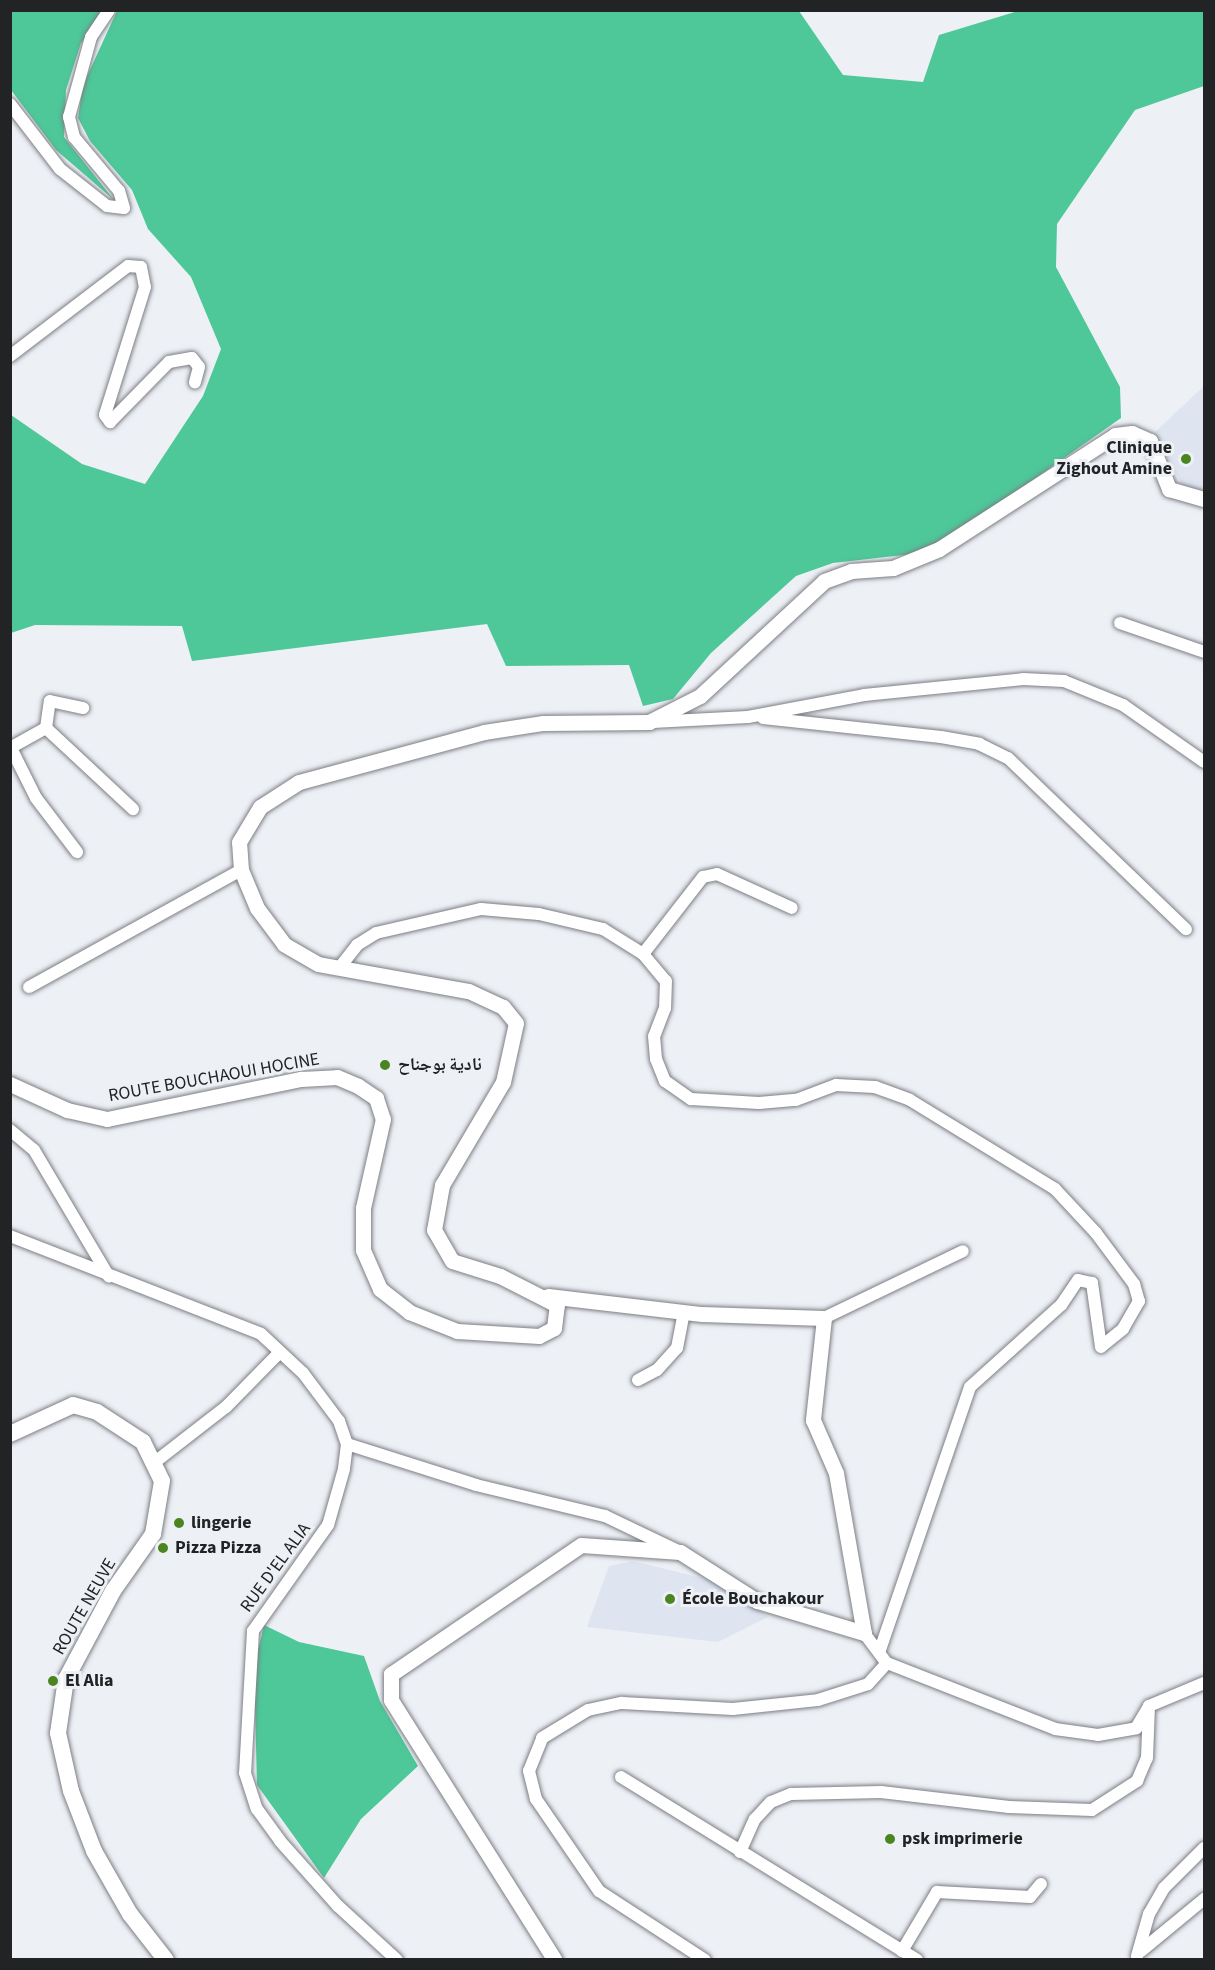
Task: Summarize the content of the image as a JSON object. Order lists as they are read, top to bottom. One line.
{"streets":{"main road":["ROUTE NEUVE"],"street":["ROUTE BOUCHAOUI HOCINE","RUE D'EL ALIA"]},"places":["Clinique Zighout Amine","نادية بوجناح","lingerie","Pizza Pizza","École Bouchakour","El Alia","psk imprimerie"]}
